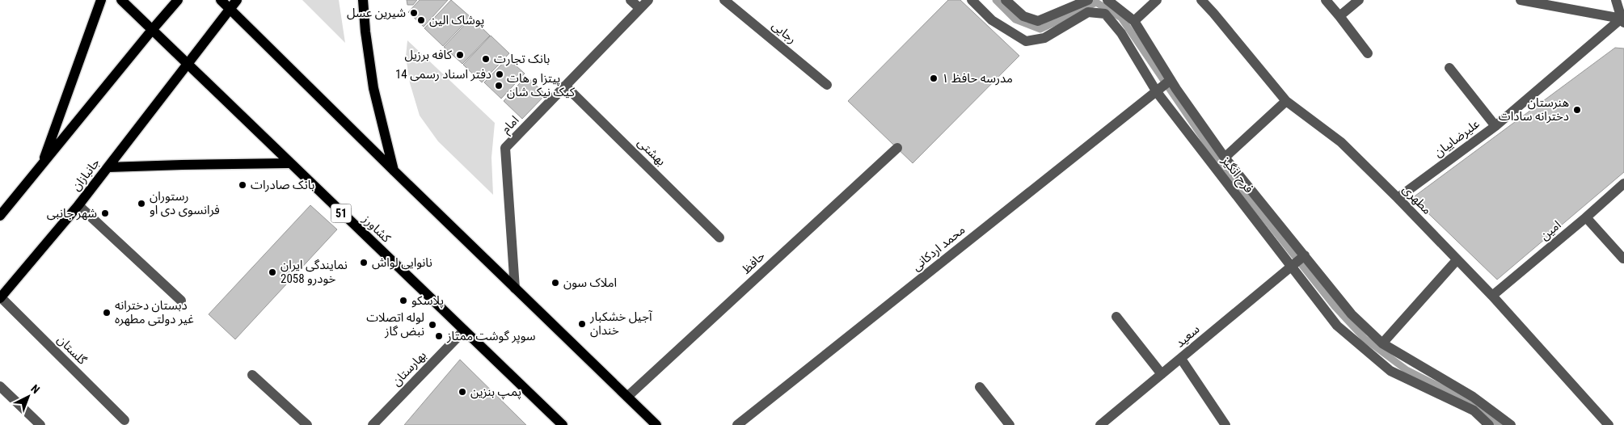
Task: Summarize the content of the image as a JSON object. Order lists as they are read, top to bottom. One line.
{"streets":{"main road":["جانبازان","51","کشاورز"],"street":["رجایی","امام","علیرضاییان","بهشتی","فرح انگیز","مطهری","امین","محمد اردکانی","حافظ","سعید","گلستان","بهارستان"]},"crossings":[["امام","بهشتی"],["علیرضاییان","مطهری"],["جانبازان","کشاورز"],["جانبازان","گلستان"],["فرح انگیز","محمد اردکانی"],["فرح انگیز","سعید"],["مطهری","امین"],["کشاورز","بهارستان"]],"places":["شیرین عسل","پوشاک الین","کافه برزیل","بانک تجارت","دفتر اسناد رسمی 14","مدرسه حافظ ۱","پیتزا و هات کیک نیک شان","هنرستان دخترانه سادات","بانک صادرات","رستوران فرانسوی دی او","شهر جانبی","نانوایی لواش","نمایندگی ایران خودرو 2058","املاک سون","پلاسکو","دبستان دخترانه غیر دولتی مطهره","آجیل خشکبار خندان","لوله اتصلات نبض گاز","سوپر گوشت ممتاز","پمپ بنزین"],"north":"top right"}
